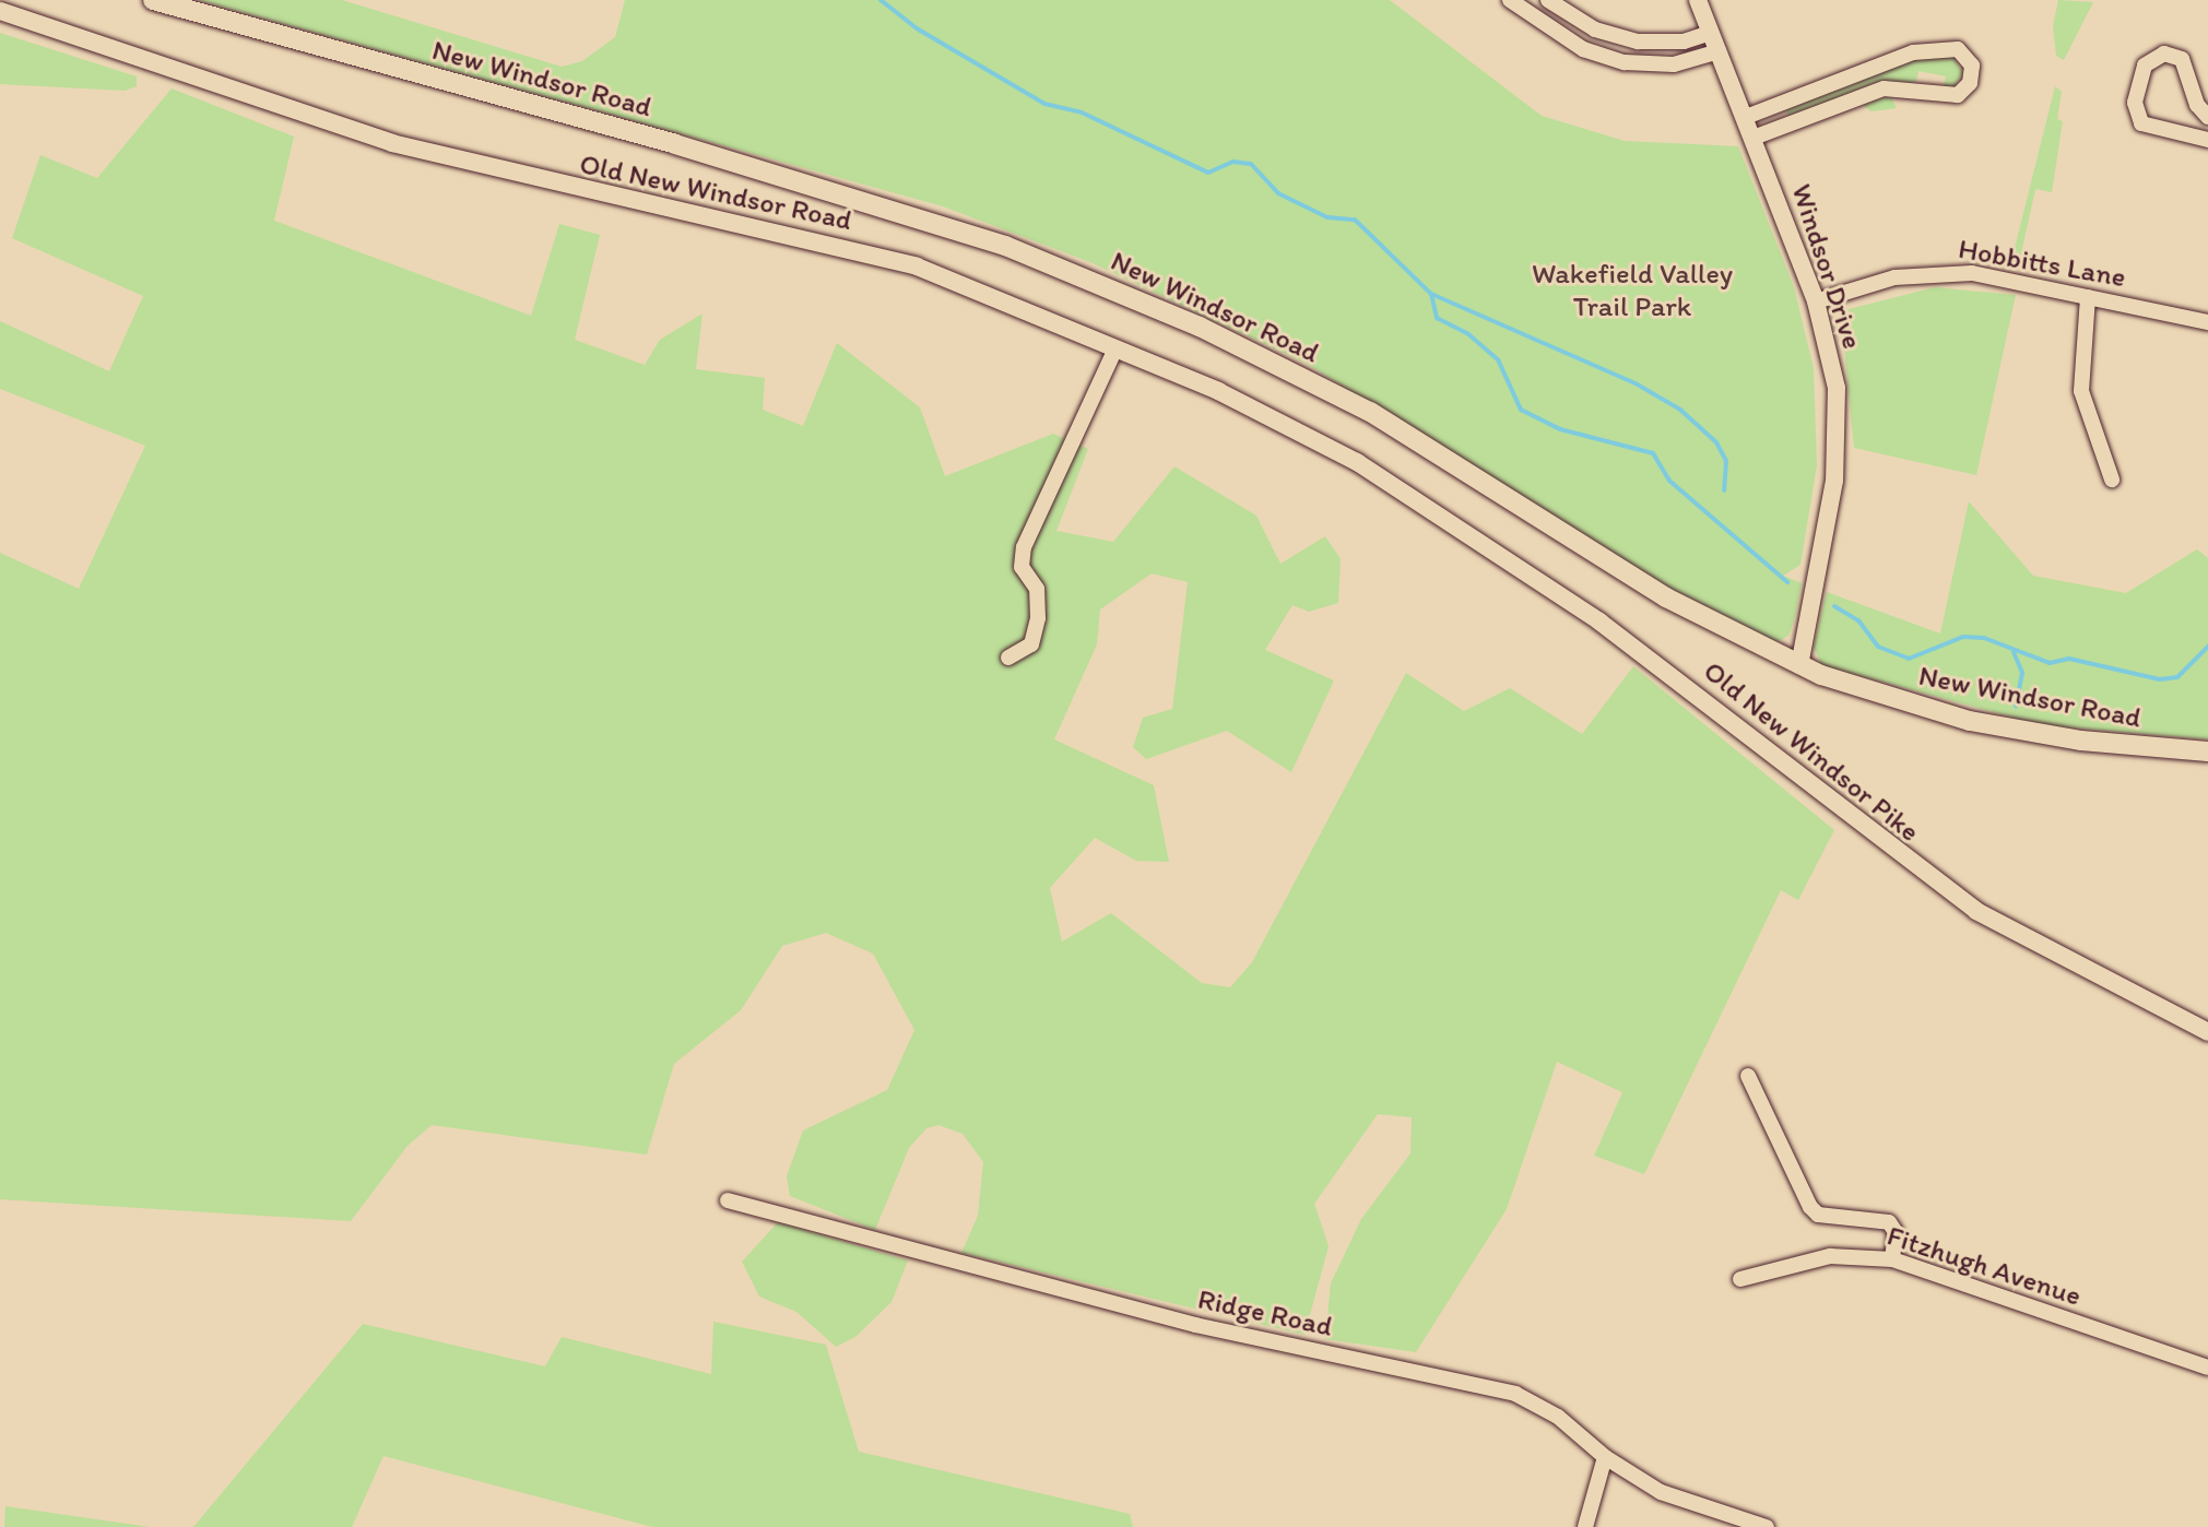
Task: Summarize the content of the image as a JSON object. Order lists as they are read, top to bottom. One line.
{"streets":{"main road":["New Windsor Road"],"street":["Old New Windsor Road","Hobbitts Lane","Windsor Drive","Old New Windsor Pike","Fitzhugh Avenue","Ridge Road"]},"crossings":[["New Windsor Road","Windsor Drive"],["Old New Windsor Road","Old New Windsor Pike"],["Hobbitts Lane","Windsor Drive"]],"parks":["Wakefield Valley Trail Park"]}
